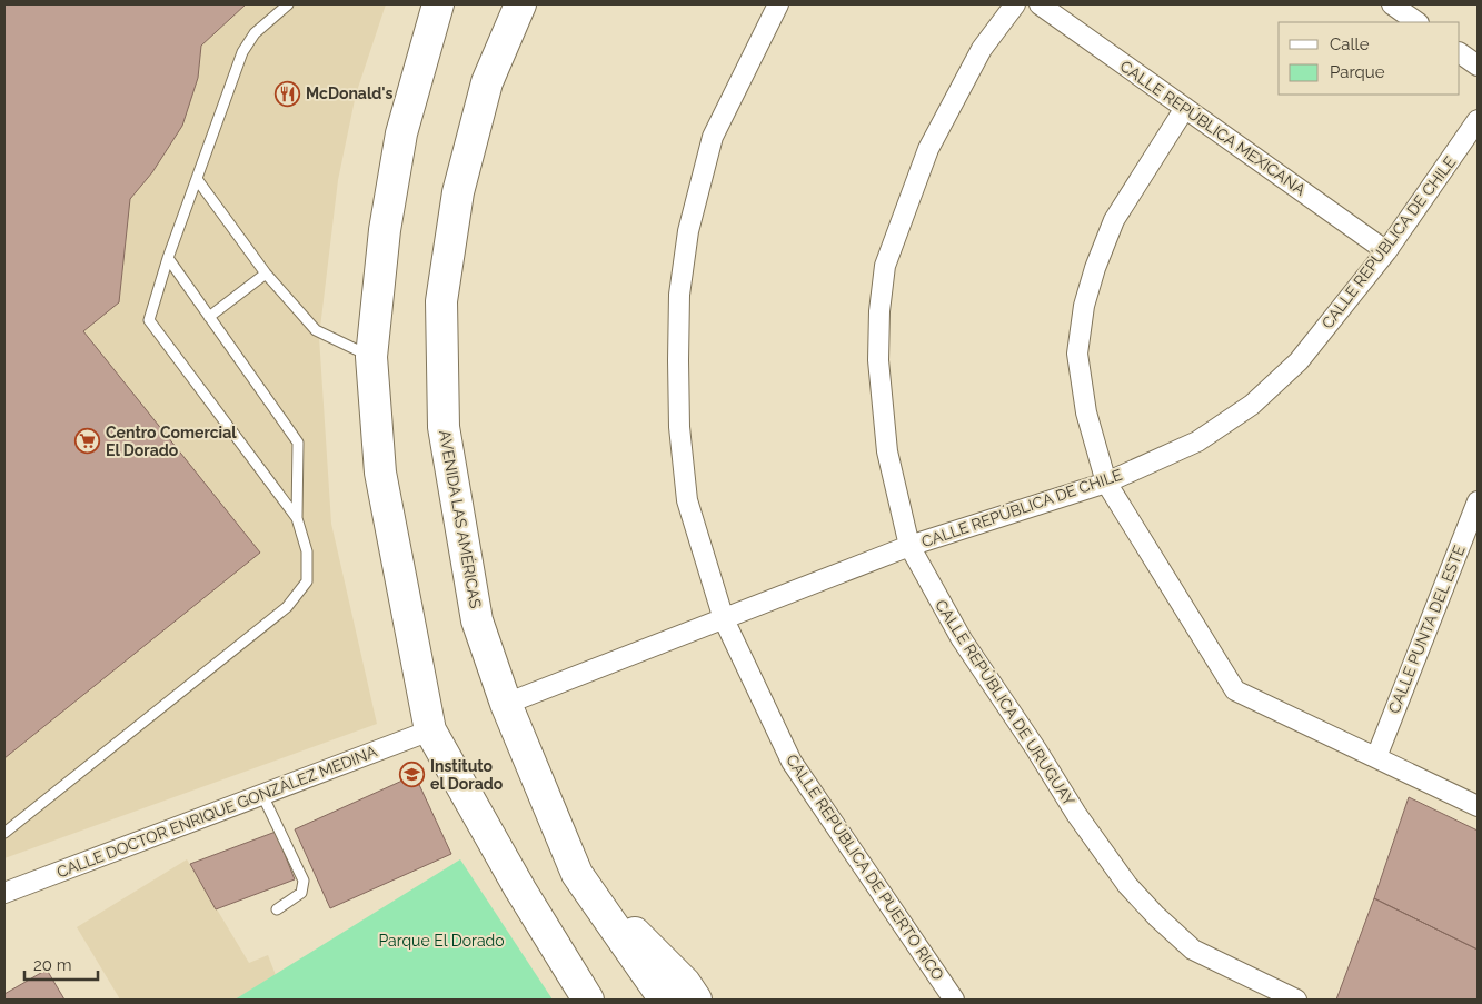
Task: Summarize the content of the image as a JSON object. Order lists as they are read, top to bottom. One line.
{"streets":{"main road":["AVENIDA LAS AMÉRICAS"],"street":["CALLE REPÚBLICA MEXICANA","CALLE REPÚBLICA DE CHILE","CALLE PUNTA DEL ESTE","CALLE REPÚBLICA DE URUGUAY","CALLE DOCTOR ENRIQUE GONZÁLEZ MEDINA","CALLE REPÚBLICA DE PUERTO RICO"]},"crossings":[["CALLE REPÚBLICA MEXICANA","CALLE REPÚBLICA DE CHILE"],["CALLE REPÚBLICA DE CHILE","AVENIDA LAS AMÉRICAS"],["CALLE REPÚBLICA DE CHILE","CALLE REPÚBLICA DE URUGUAY"],["CALLE REPÚBLICA DE CHILE","CALLE REPÚBLICA DE PUERTO RICO"]],"parks":["Parque El Dorado"],"places":{"restaurant":["McDonald's"],"supermarket":["Centro Comercial El Dorado"],"school or university":["Instituto el Dorado"]},"legend":["Calle","Parque"],"scale_bar":"20 m"}
